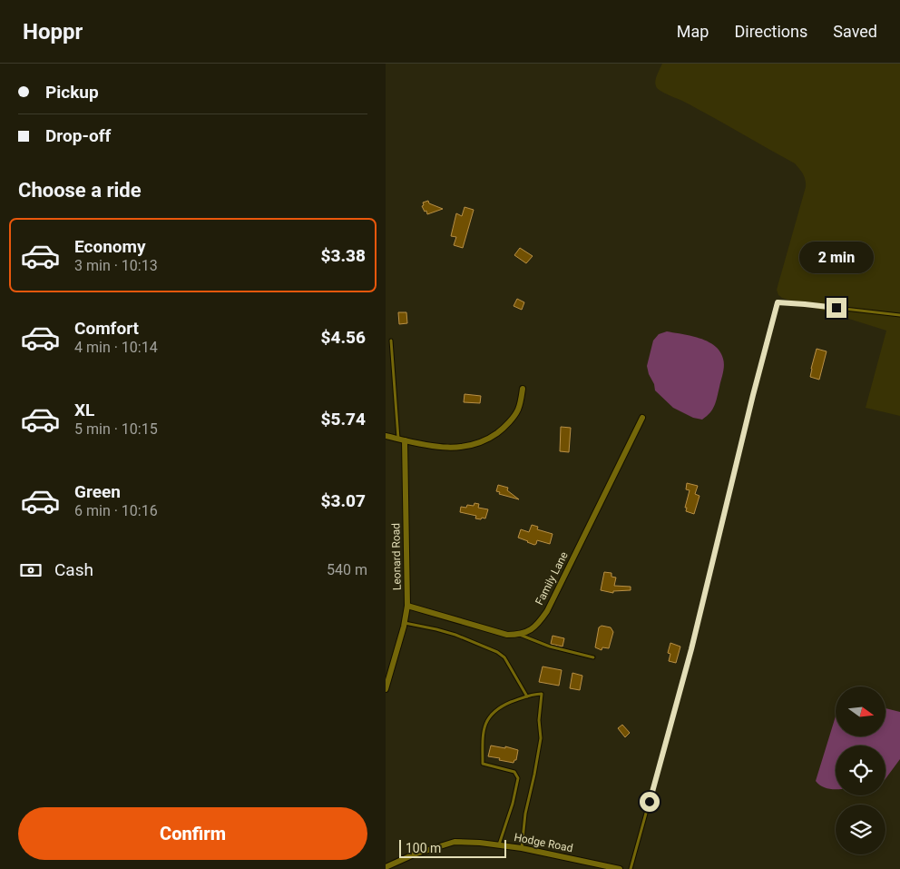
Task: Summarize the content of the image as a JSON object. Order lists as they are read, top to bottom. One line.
{"streets":{"street":["Leonard Road","Family Lane","Hodge Road"]},"scale_bar":"100 m","north":"right","page":{"header":"Hoppr","nav":["Map","Directions","Saved"],"banner":["Pickup","Drop-off"],"heading":"Choose a ride","list":[{"name":"Economy","note":"3 min · 10:13","value":"$3.38"},{"name":"Comfort","note":"4 min · 10:14","value":"$4.56"},{"name":"XL","note":"5 min · 10:15","value":"$5.74"},{"name":"Green","note":"6 min · 10:16","value":"$3.07"}],"bubble":"2 min","pay":["Cash","540 m"],"buttons":"Confirm","scale":"100 m"}}
